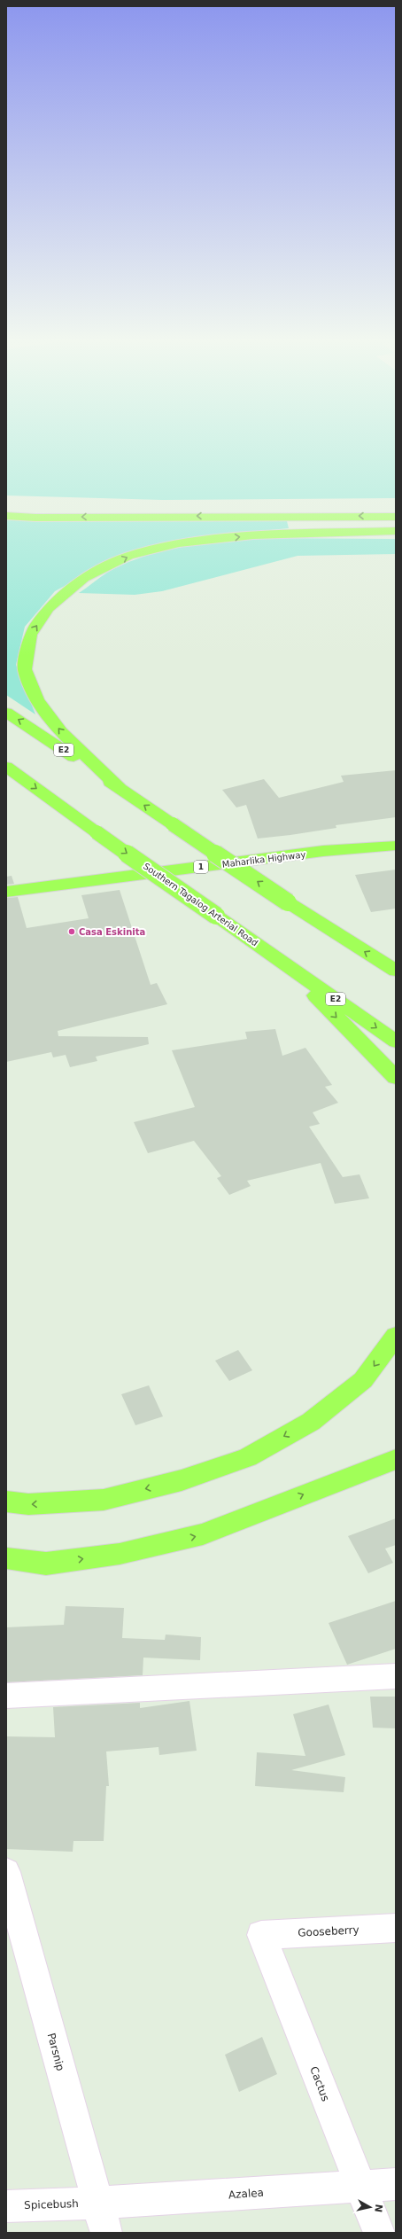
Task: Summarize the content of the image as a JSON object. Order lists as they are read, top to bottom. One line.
{"streets":{"highway":["E2","Maharlika Highway","1","Southern Tagalog Arterial Road"],"street":["Gooseberry","Parsnip","Cactus","Azalea","Spicebush"]},"crossings":[["Gooseberry","Cactus"],["Parsnip","Azalea"],["Parsnip","Spicebush"],["Cactus","Azalea"],["Azalea","Spicebush"]],"places":["Casa Eskinita"],"north":"right"}
